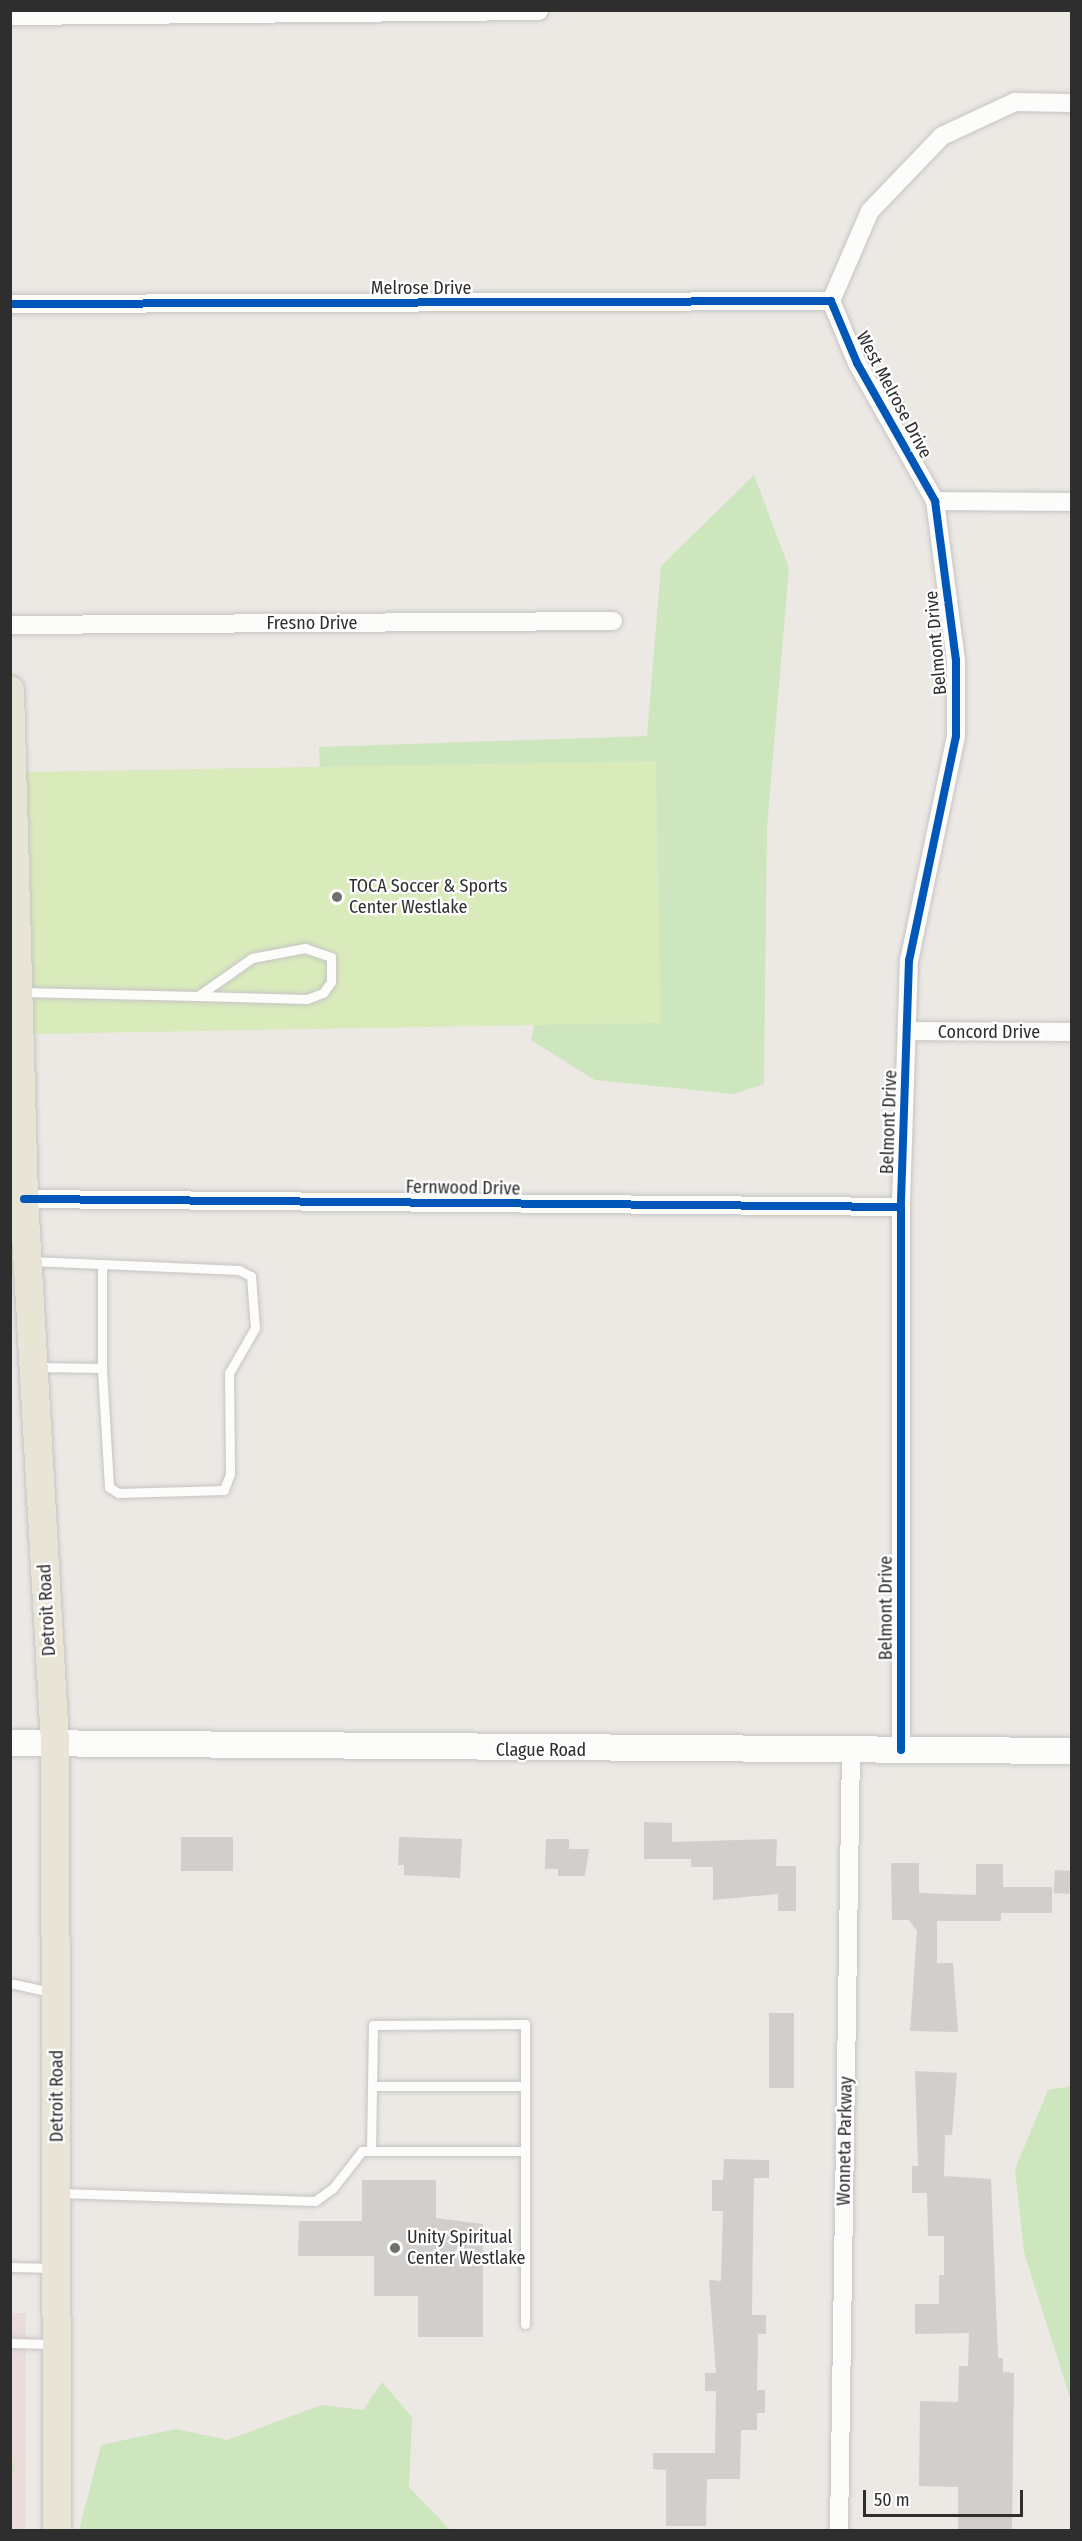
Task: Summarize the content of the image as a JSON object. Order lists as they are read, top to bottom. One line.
{"streets":{"main road":["Detroit Road","Clague Road"],"street":["Melrose Drive","West Melrose Drive","Fresno Drive","Belmont Drive","Concord Drive","Fernwood Drive","Wonneta Parkway"]},"crossings":[["Melrose Drive","West Melrose Drive"],["West Melrose Drive","Belmont Drive"],["Belmont Drive","Concord Drive"],["Belmont Drive","Fernwood Drive"],["Belmont Drive","Clague Road"],["Fernwood Drive","Detroit Road"],["Detroit Road","Clague Road"],["Clague Road","Wonneta Parkway"]],"places":["TOCA Soccer & Sports Center Westlake","Unity Spiritual Center Westlake"],"scale_bar":"50 m"}
